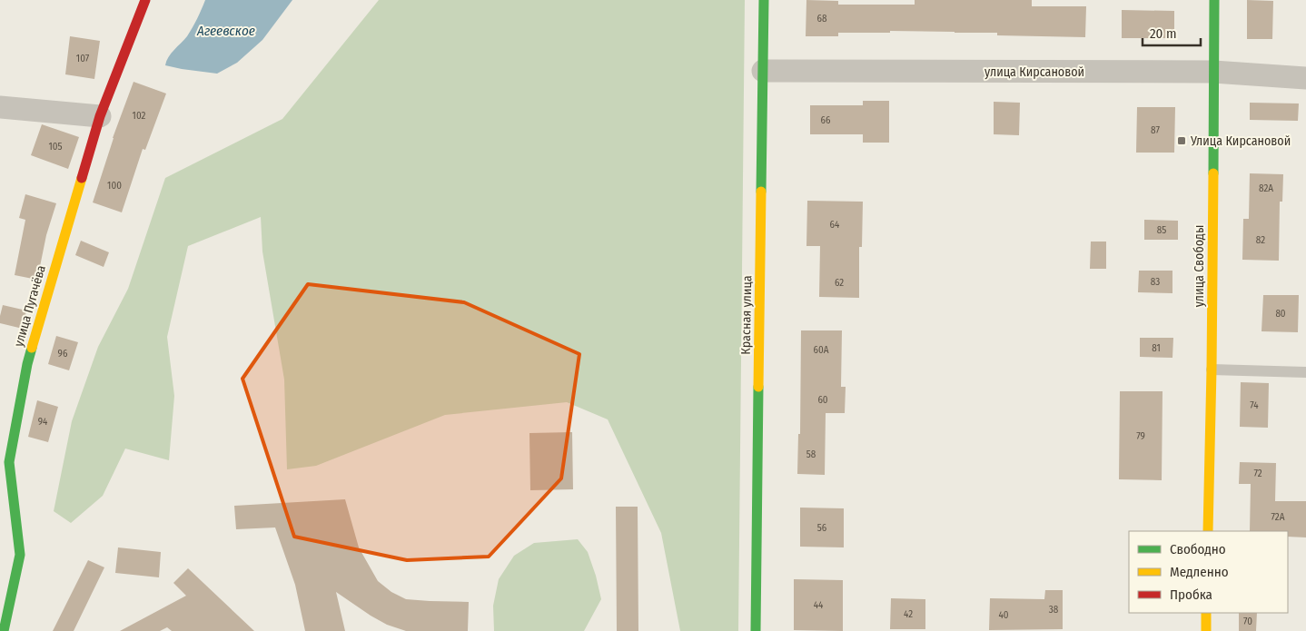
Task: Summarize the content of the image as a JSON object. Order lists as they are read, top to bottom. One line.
{"streets":{"street":["улица Кирсановой","улица Свободы","улица Пугачёва","Красная улица"]},"crossings":[["улица Кирсановой","улица Свободы"],["улица Кирсановой","Красная улица"]],"water":["Агеевское"],"places":{"transit":["Улица Кирсановой"]},"house_numbers":["68","107","102","66","87","105","100","82А","64","85","82","83","62","80","81","60А","96","60","74","94","79","58","72","72А","56","44","38","42","40","70"],"legend":["Свободно","Медленно","Пробка"],"scale_bar":"20 m"}
